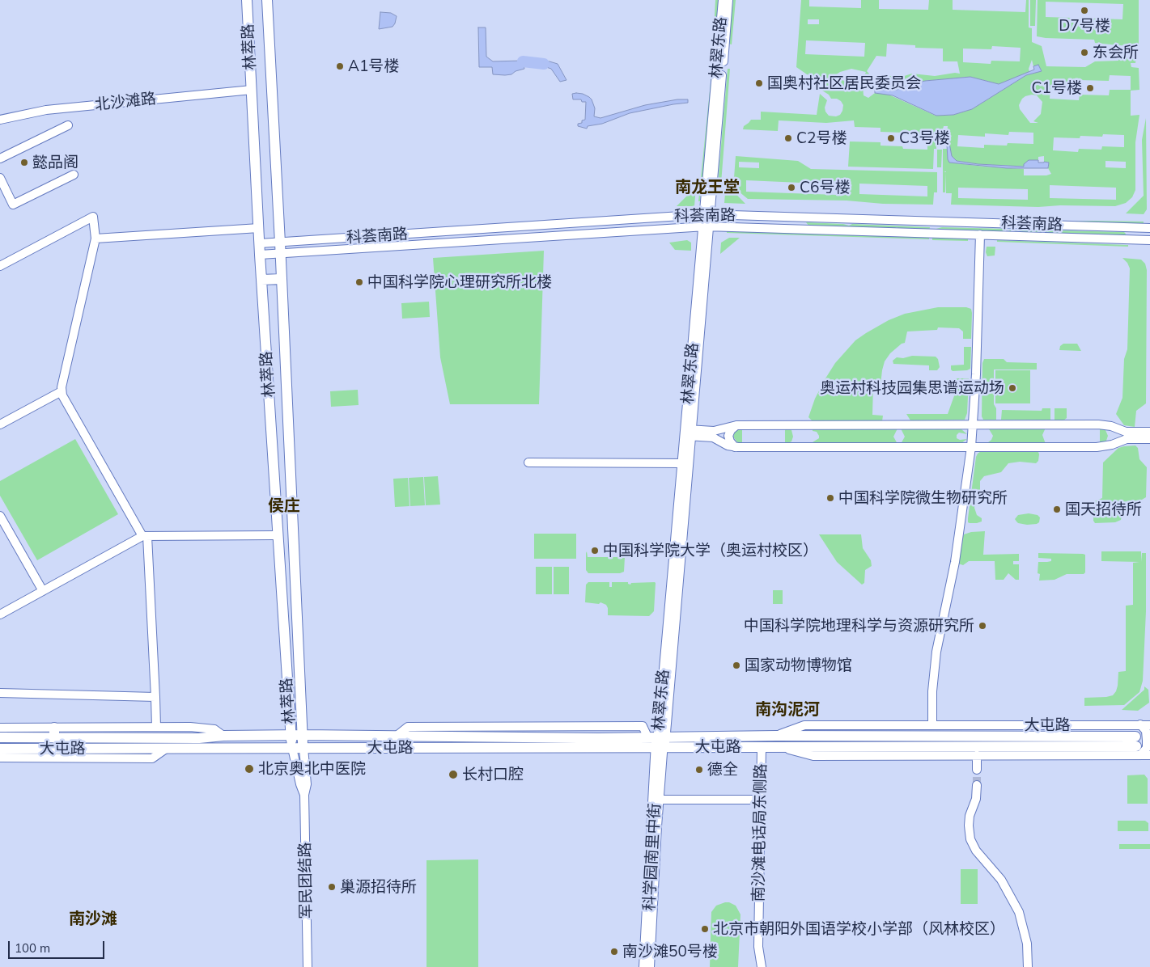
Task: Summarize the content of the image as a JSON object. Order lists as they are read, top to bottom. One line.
{"streets":{"main road":["林萃路","大屯路"],"street":["林翠东路","北沙滩路","科荟南路","南沙滩电话局东侧路","科学园南里中街","军民团结路"]},"crossings":[["林萃路","北沙滩路"],["林萃路","科荟南路"],["林萃路","大屯路"],["林萃路","军民团结路"],["林翠东路","科荟南路"],["林翠东路","大屯路"],["林翠东路","科学园南里中街"],["大屯路","南沙滩电话局东侧路"],["大屯路","科学园南里中街"],["大屯路","军民团结路"]],"districts":["南龙王堂","侯庄","南沟泥河","南沙滩"],"places":["D7号楼","东会所","A1号楼","国奥村社区居民委员会","C1号楼","C2号楼","C3号楼","懿品阁","C6号楼","中国科学院心理研究所北楼","奥运村科技园集思谱运动场","中国科学院微生物研究所","国天招待所","中国科学院大学（奥运村校区）","中国科学院地理科学与资源研究所","国家动物博物馆","北京奥北中医院","德全","长村口腔","巢源招待所","北京市朝阳外国语学校小学部（风林校区）","南沙滩50号楼"],"scale_bar":"100 m"}
